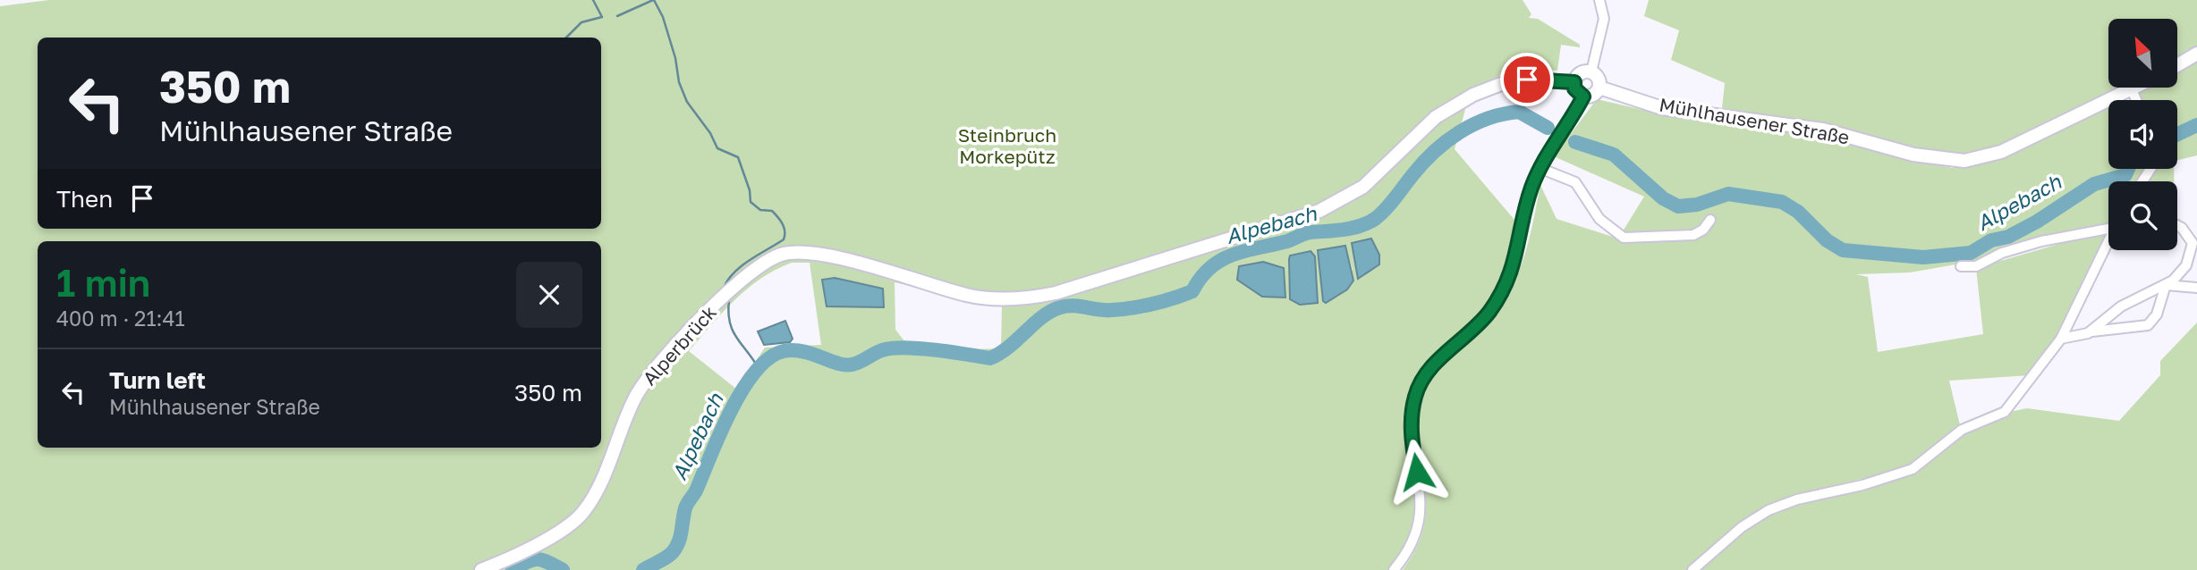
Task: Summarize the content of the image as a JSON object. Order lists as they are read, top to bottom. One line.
{"streets":{"main road":["Mühlhausener Straße","Alperbrück"]},"crossings":[["Mühlhausener Straße","Alperbrück"]],"water":["Alpebach"],"parks":["Steinbruch Morkepütz"],"north":"top left","page":{"turn":["350 m","Mühlhausener Straße"],"then":"Then","heading":["1 min","400 m · 21:41"],"list":[{"name":"Turn left","note":"Mühlhausener Straße","value":"350 m"}]}}
